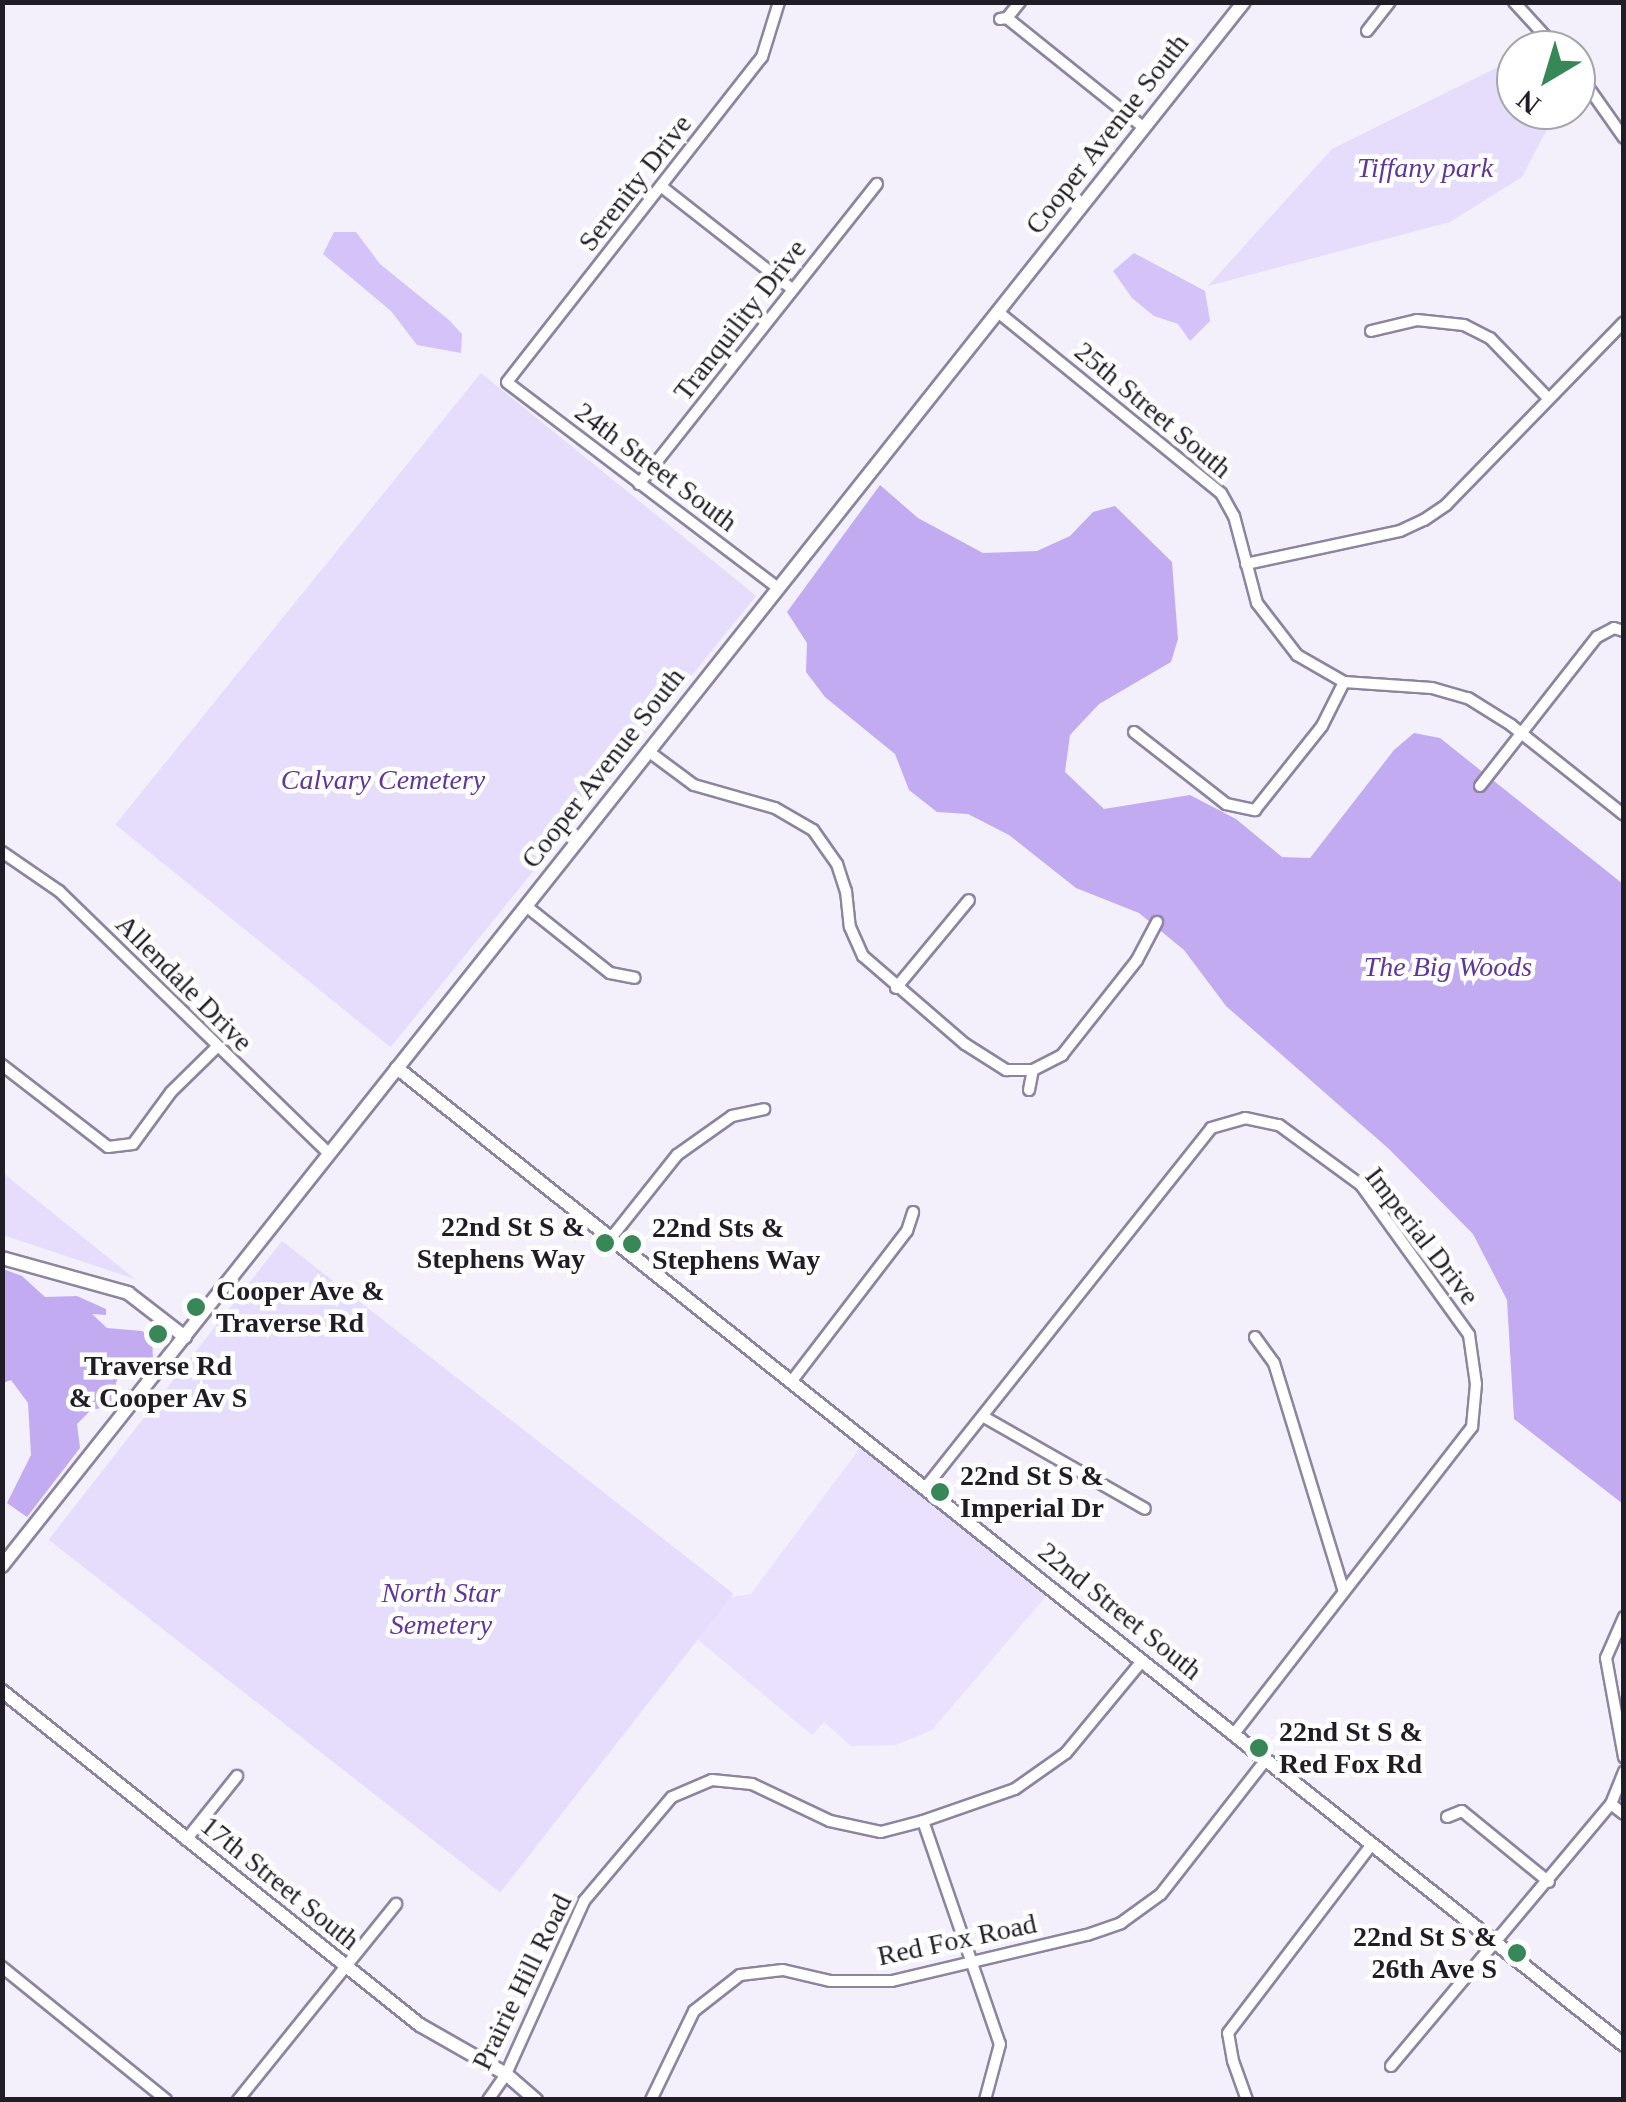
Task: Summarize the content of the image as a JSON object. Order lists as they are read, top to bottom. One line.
{"streets":{"street":["Cooper Avenue South","Serenity Drive","Tranquility Drive","25th Street South","24th Street South","Allendale Drive","Imperial Drive","22nd Street South","17th Street South","Red Fox Road","Prairie Hill Road"]},"crossings":[["Cooper Avenue South","25th Street South"],["Cooper Avenue South","24th Street South"],["Cooper Avenue South","Allendale Drive"],["Cooper Avenue South","22nd Street South"],["Serenity Drive","24th Street South"],["Tranquility Drive","24th Street South"],["Imperial Drive","22nd Street South"],["22nd Street South","Red Fox Road"],["22nd Street South","Prairie Hill Road"],["17th Street South","Prairie Hill Road"]],"parks":["Tiffany park","Calvary Cemetery","The Big Woods","North Star Semetery"],"places":["22nd St S & Stephens Way","22nd Sts & Stephens Way","Cooper Ave & Traverse Rd","Traverse Rd & Cooper Av S","22nd St S & Imperial Dr","22nd St S & Red Fox Rd","22nd St S & 26th Ave S"],"north":"bottom left"}
